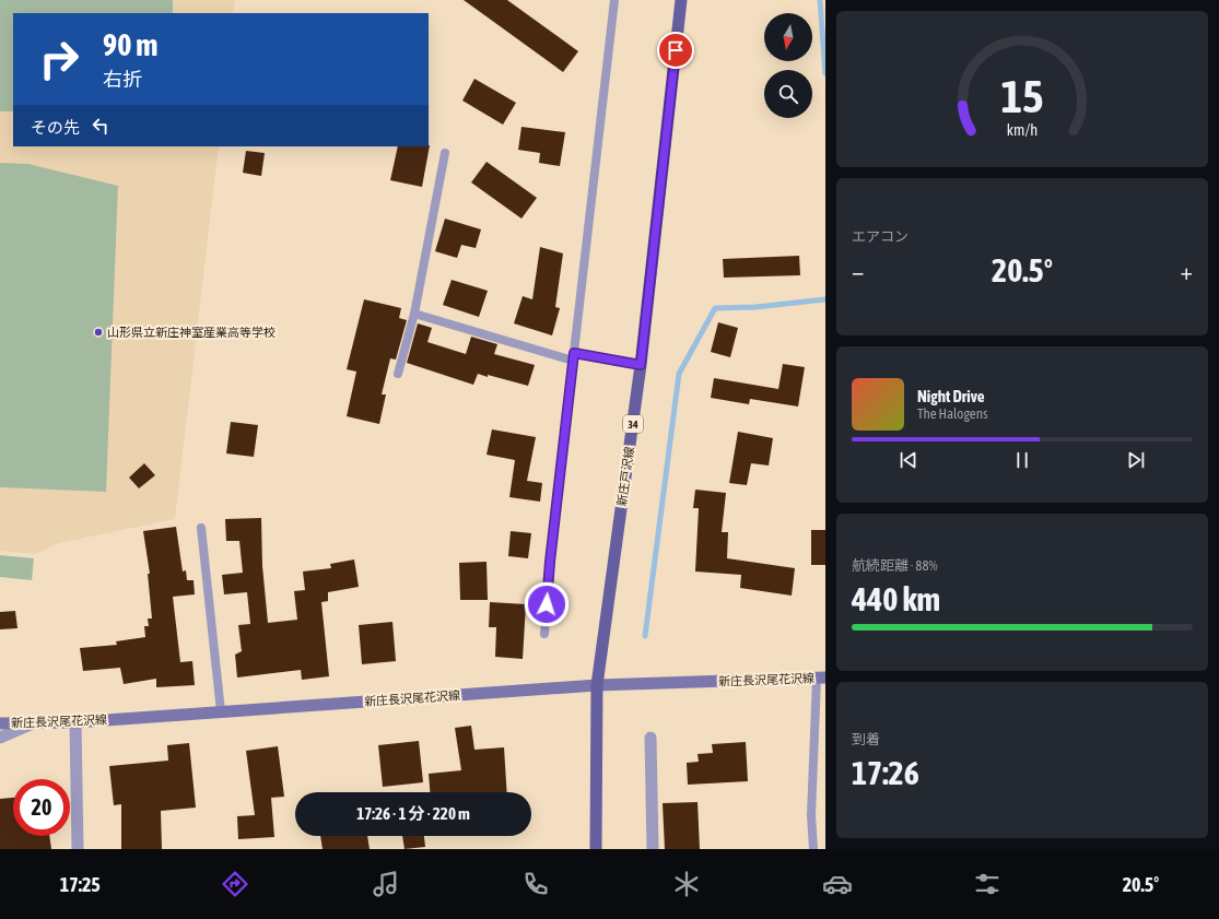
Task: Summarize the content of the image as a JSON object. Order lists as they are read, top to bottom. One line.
{"streets":{"main road":["34","新庄戸沢線","新庄長沢尾花沢線"]},"crossings":[["新庄戸沢線","新庄長沢尾花沢線"]],"places":["山形県立新庄神室産業高等学校"],"north":"bottom","page":{"turn":["90 m","右折"],"then":"その先","tile":["エアコン",["航続距離 · 88%","440 km"],["到着","17:26"]],"heat":["−","20.5°","+"],"song":["Night Drive","The Halogens"],"limit":"20","trip":"17:26 · 1 分 · 220 m","tabs":["17:25","20.5°"],"gauge":["15","km/h"]}}
